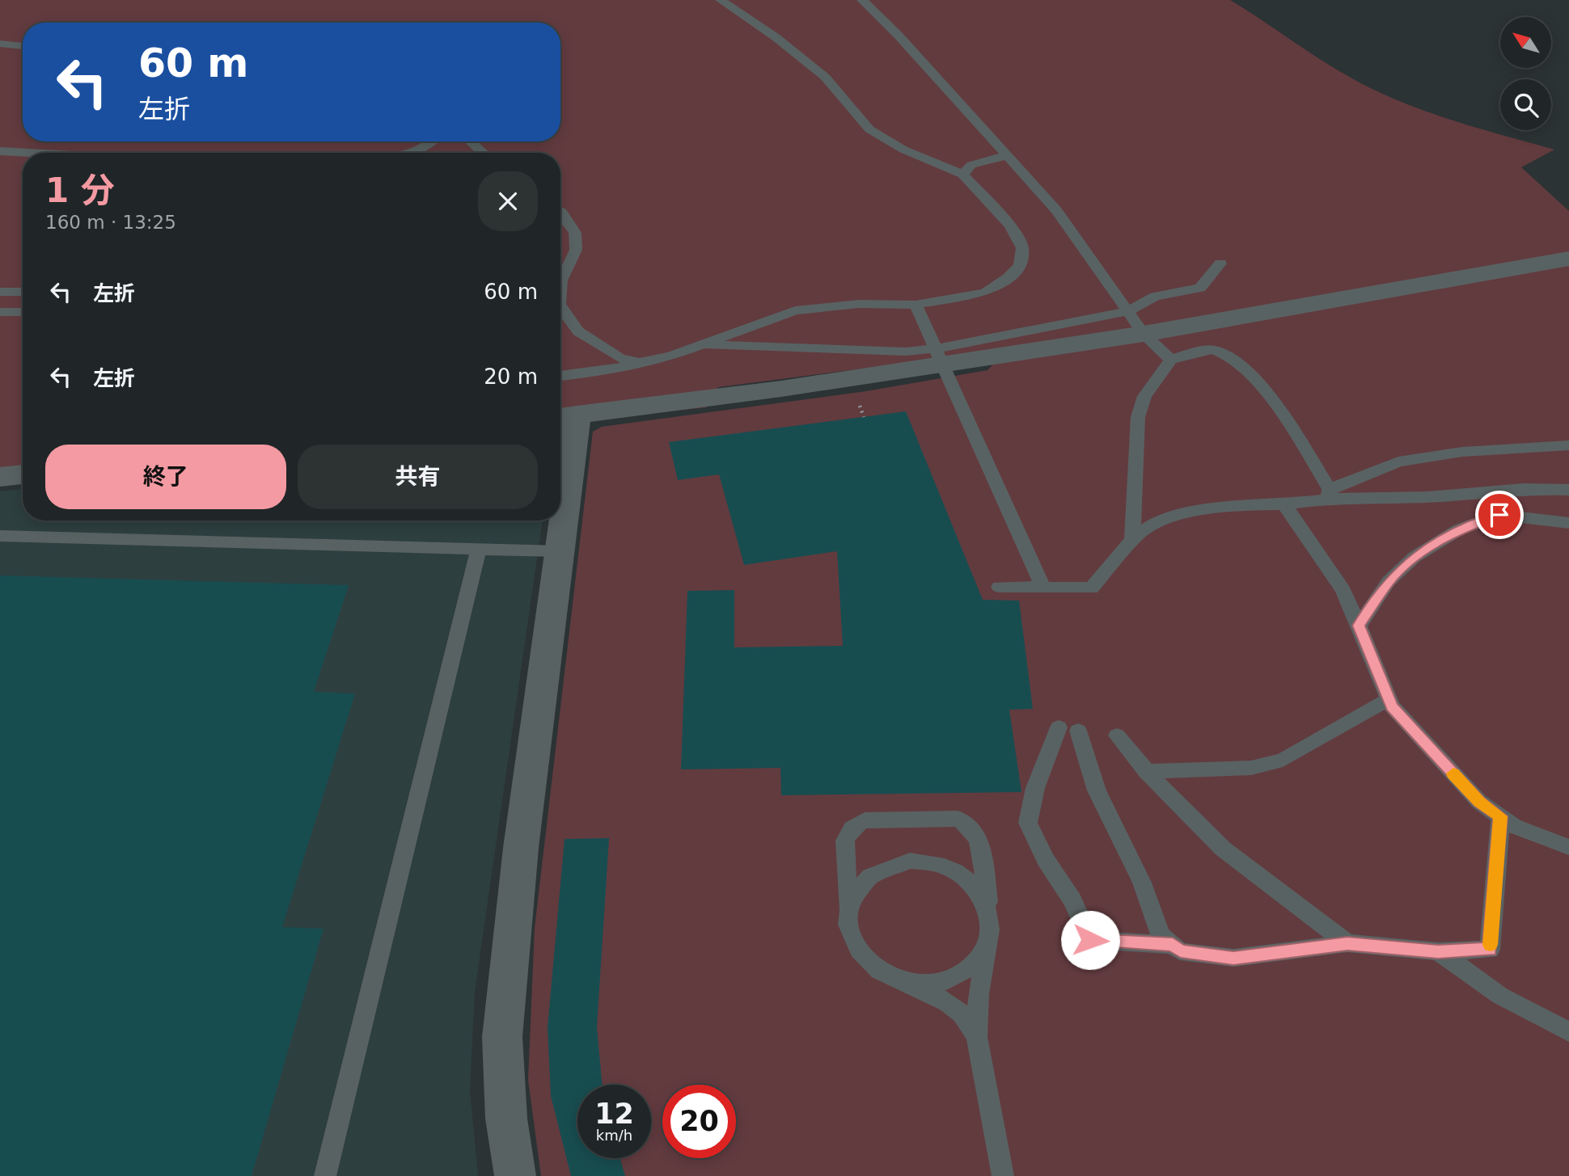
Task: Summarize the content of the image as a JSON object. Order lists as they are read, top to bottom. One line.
{"north":"top left","page":{"turn":["60 m","左折"],"heading":["1 分","160 m · 13:25"],"list":[{"name":"左折","value":"60 m"},{"name":"左折","value":"20 m"}],"buttons":["終了","共有"],"speed":"12 km/h","limit":"20"}}
